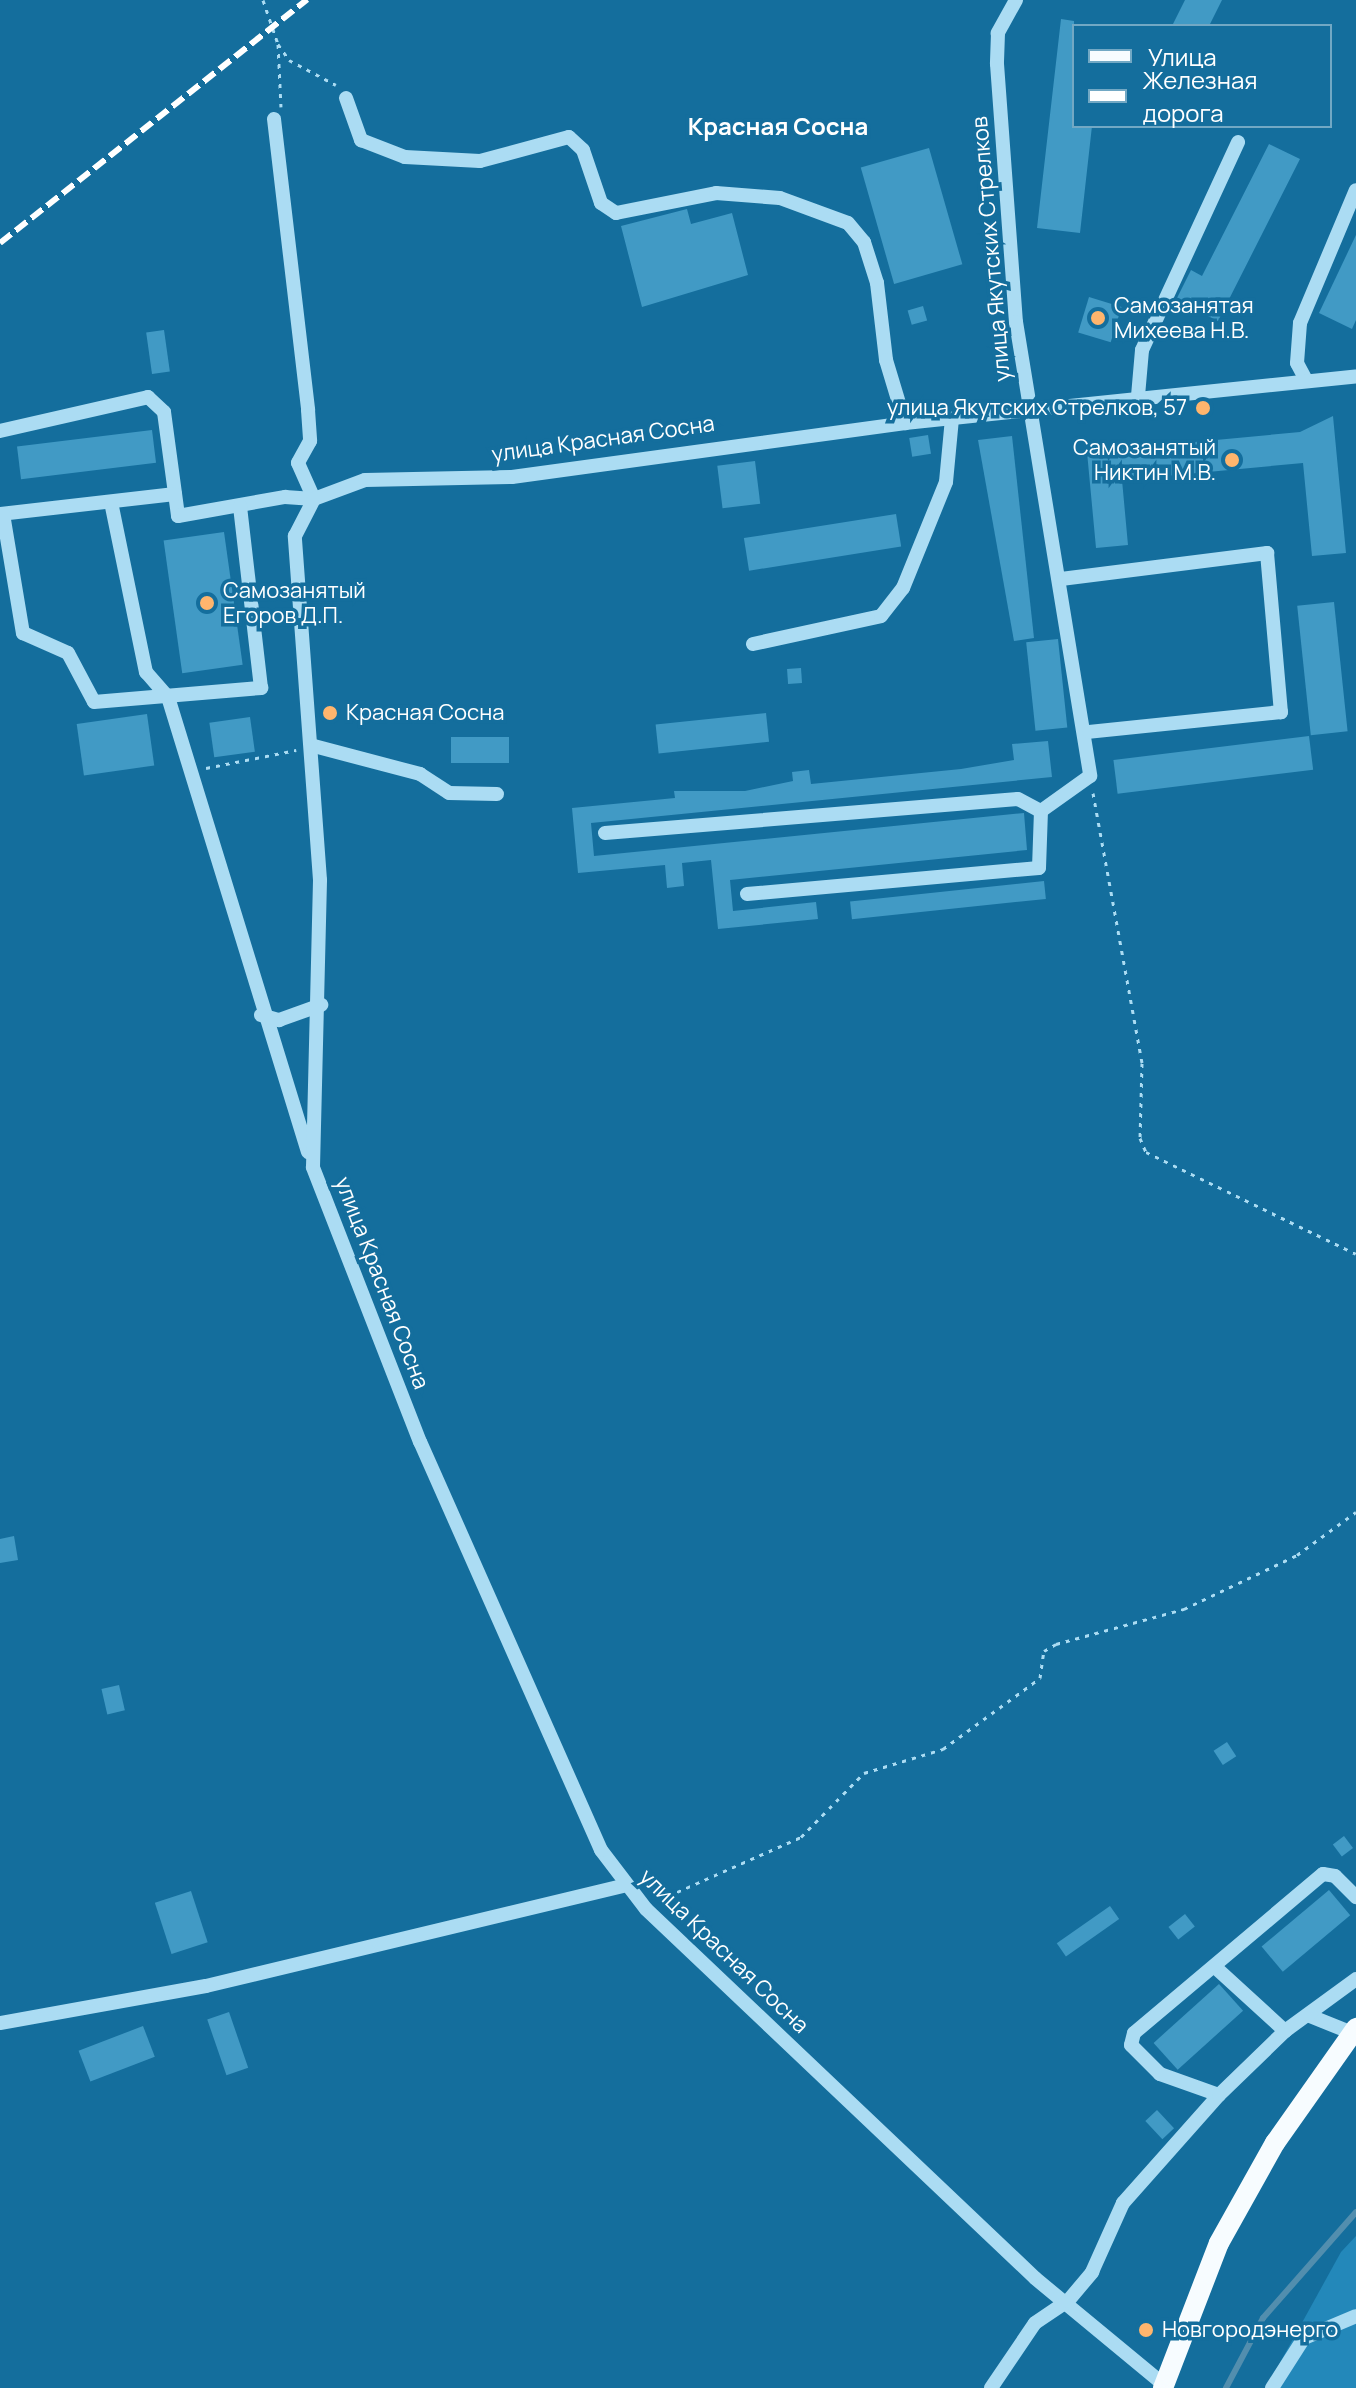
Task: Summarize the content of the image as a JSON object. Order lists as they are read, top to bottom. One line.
{"streets":{"street":["улица Якутских Стрелков","улица Красная Сосна"]},"crossings":[["улица Якутских Стрелков","улица Красная Сосна"]],"districts":["Красная Сосна"],"places":["Самозанятая Михеева Н.В.","улица Якутских Стрелков, 57","Самозанятый Никтин М.В.","Самозанятый Егоров Д.П.","Красная Сосна","Новгородэнерго"],"legend":["Улица","Железная дорога"]}
